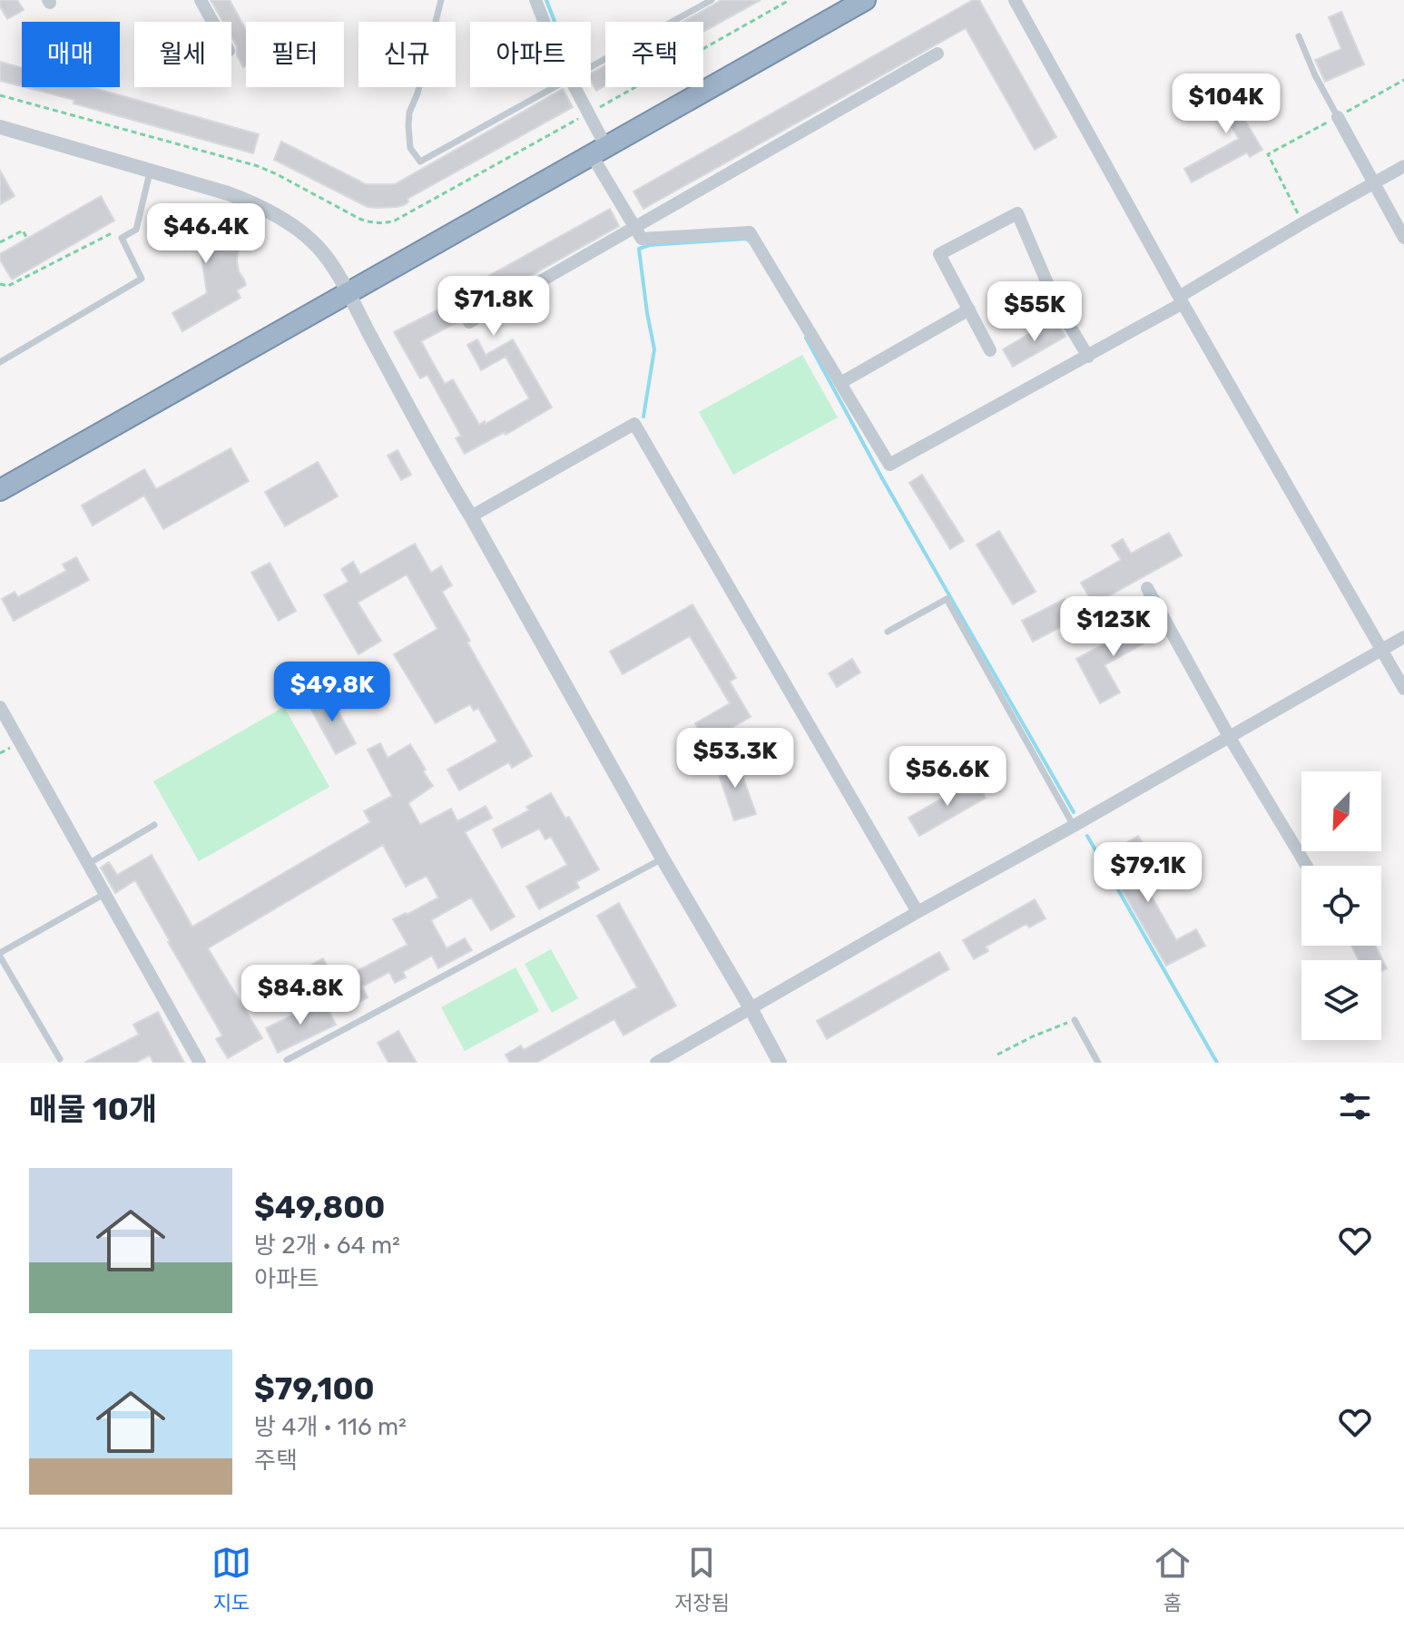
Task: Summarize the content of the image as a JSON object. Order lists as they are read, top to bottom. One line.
{"north":"bottom left","page":{"chip":["매매","월세","필터","신규","아파트","주택"],"price":["$104K","$46.4K","$71.8K","$55K","$123K","$49.8K","$53.3K","$56.6K","$79.1K","$84.8K"],"heading":"매물 10개","list":[{"name":"$49,800","note":"방 2개 · 64 m² · 아파트"},{"name":"$79,100","note":"방 4개 · 116 m² · 주택"}],"tabs":["지도","저장됨","홈"]}}
